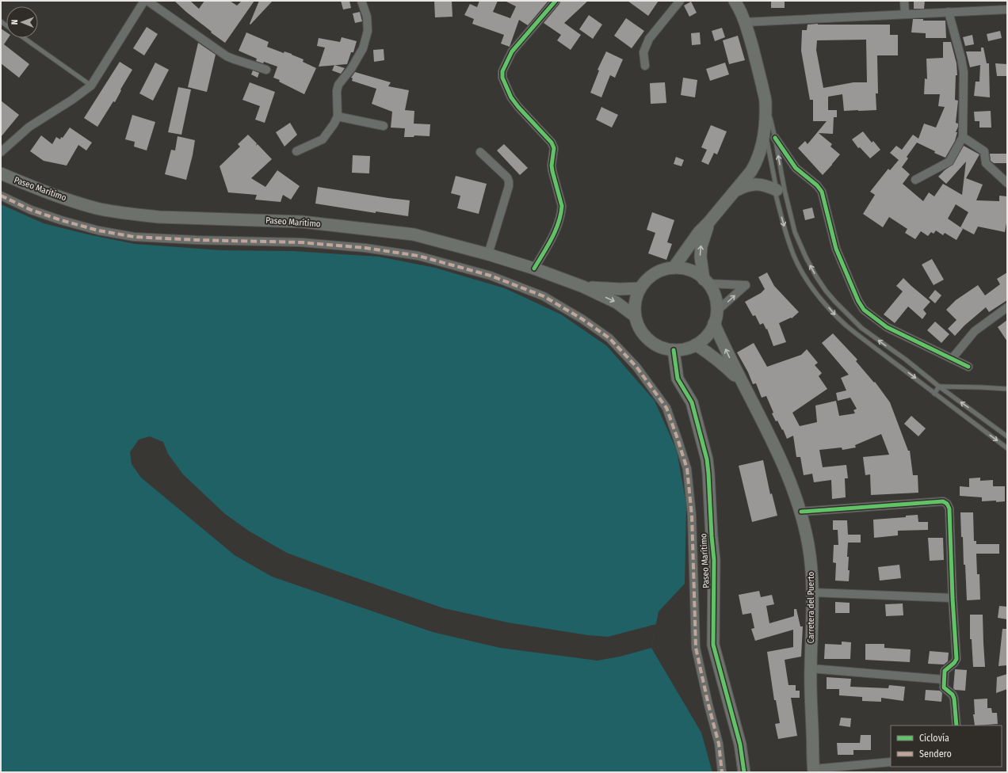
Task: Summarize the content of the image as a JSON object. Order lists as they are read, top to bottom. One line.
{"streets":{"main road":["Paseo Marítimo","Carretera del Puerto"]},"crossings":[["Paseo Marítimo","Carretera del Puerto"]],"legend":["Ciclovía","Sendero"],"north":"left"}
